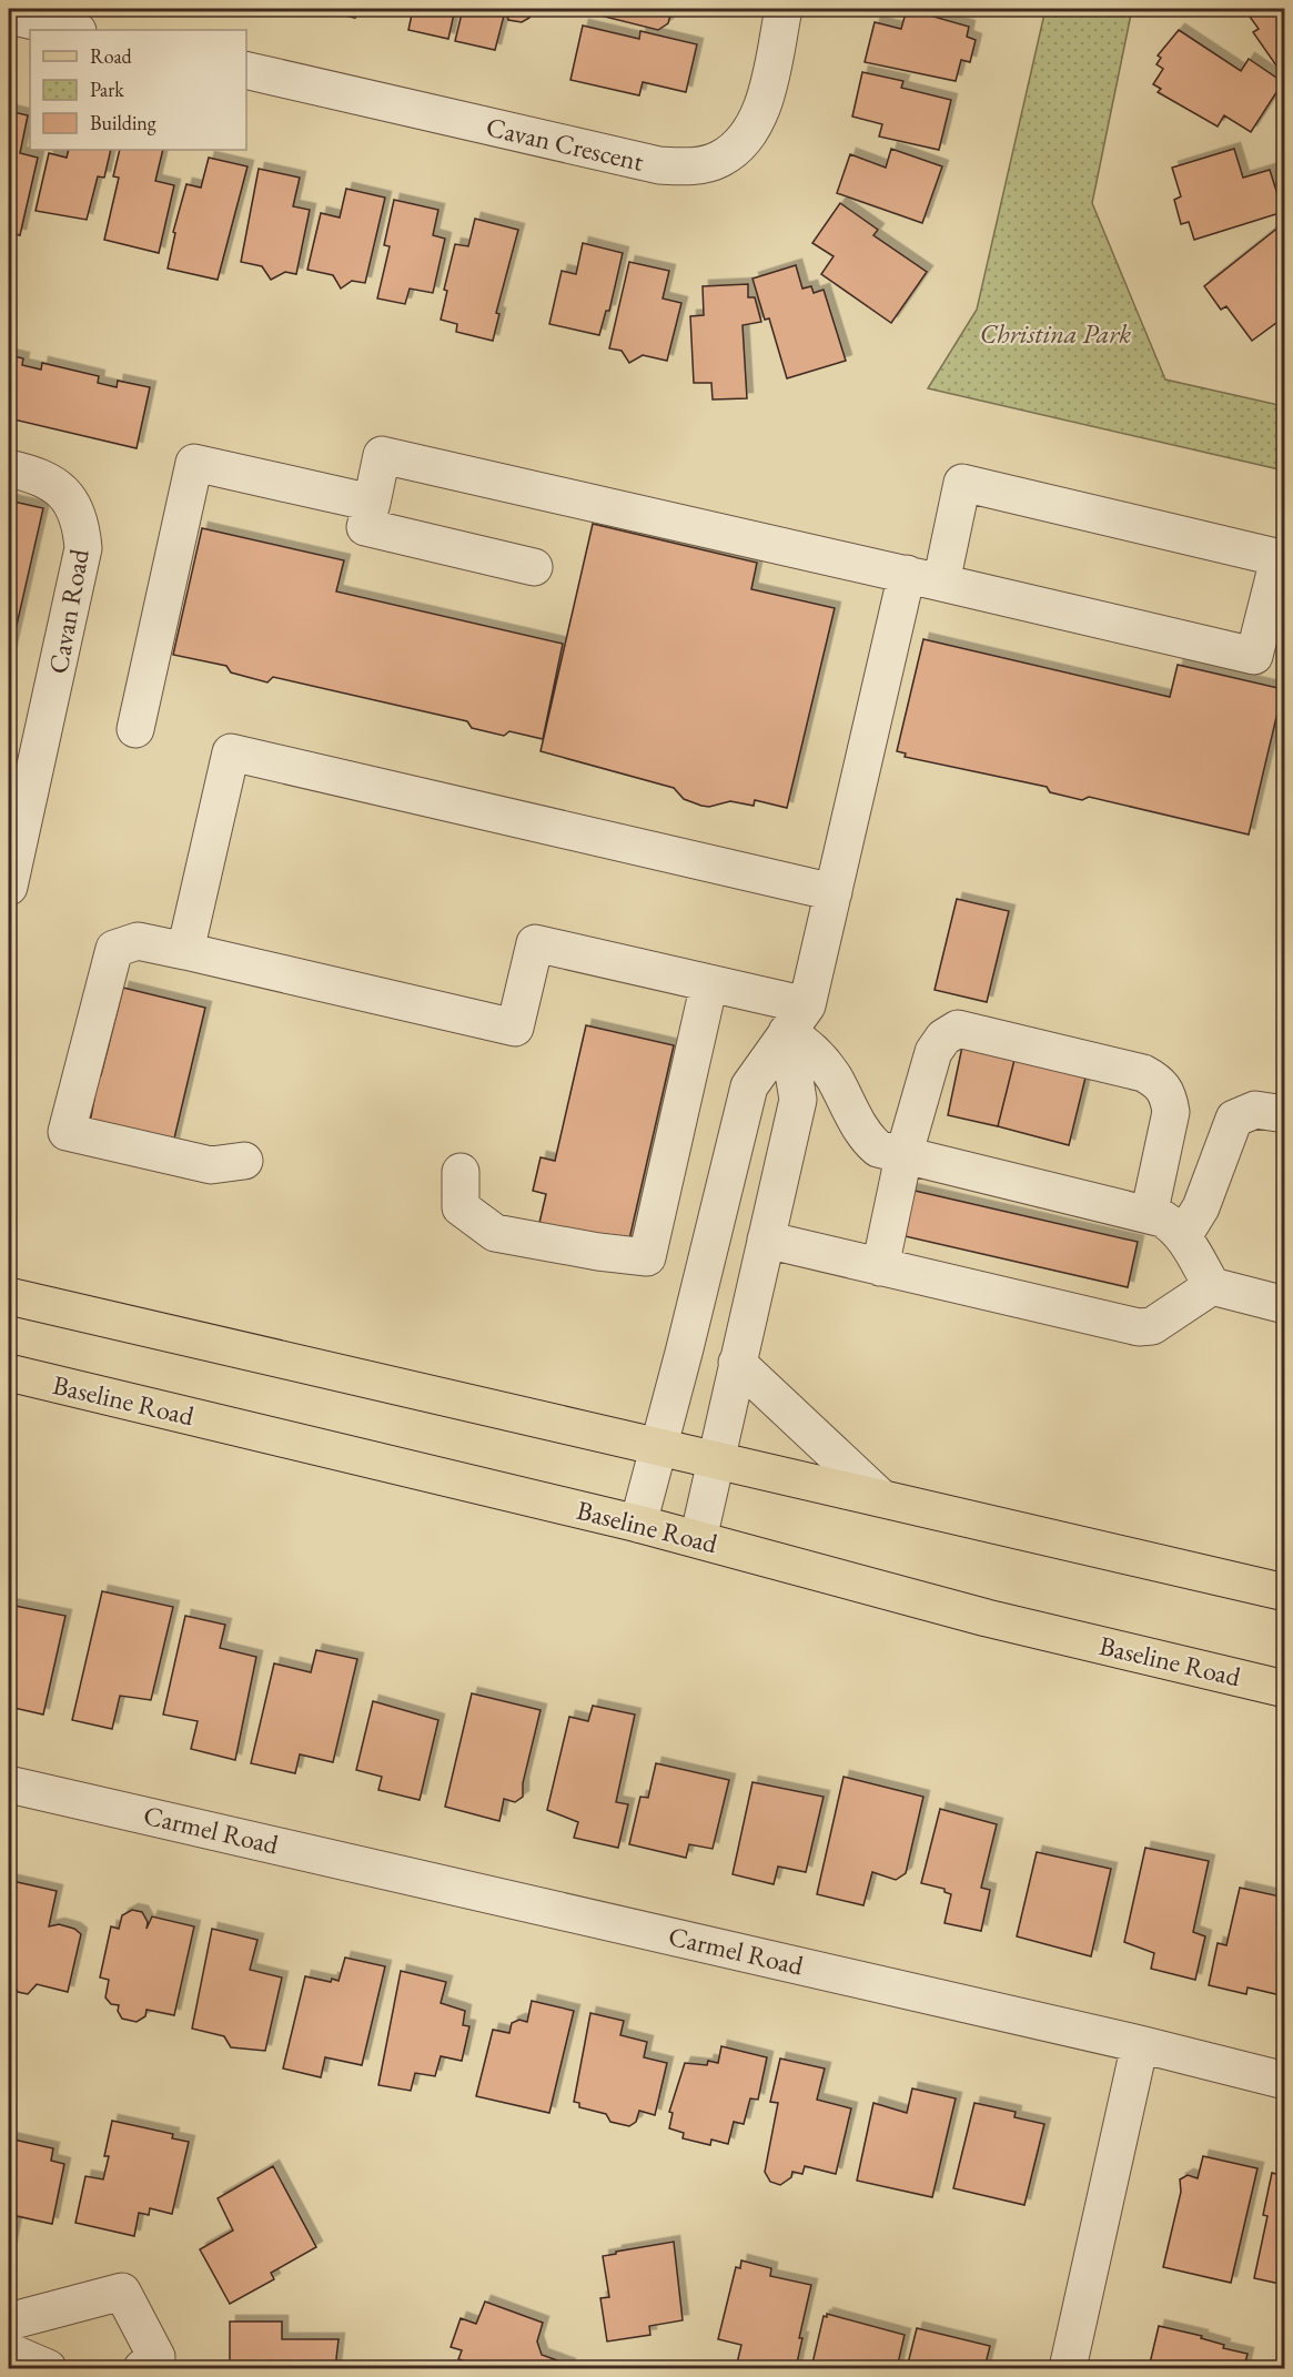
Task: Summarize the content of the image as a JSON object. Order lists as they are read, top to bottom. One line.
{"streets":{"main road":["Baseline Road"],"street":["Cavan Crescent","Cavan Road","Carmel Road"]},"parks":["Christina Park"],"legend":["Road","Park","Building"]}
